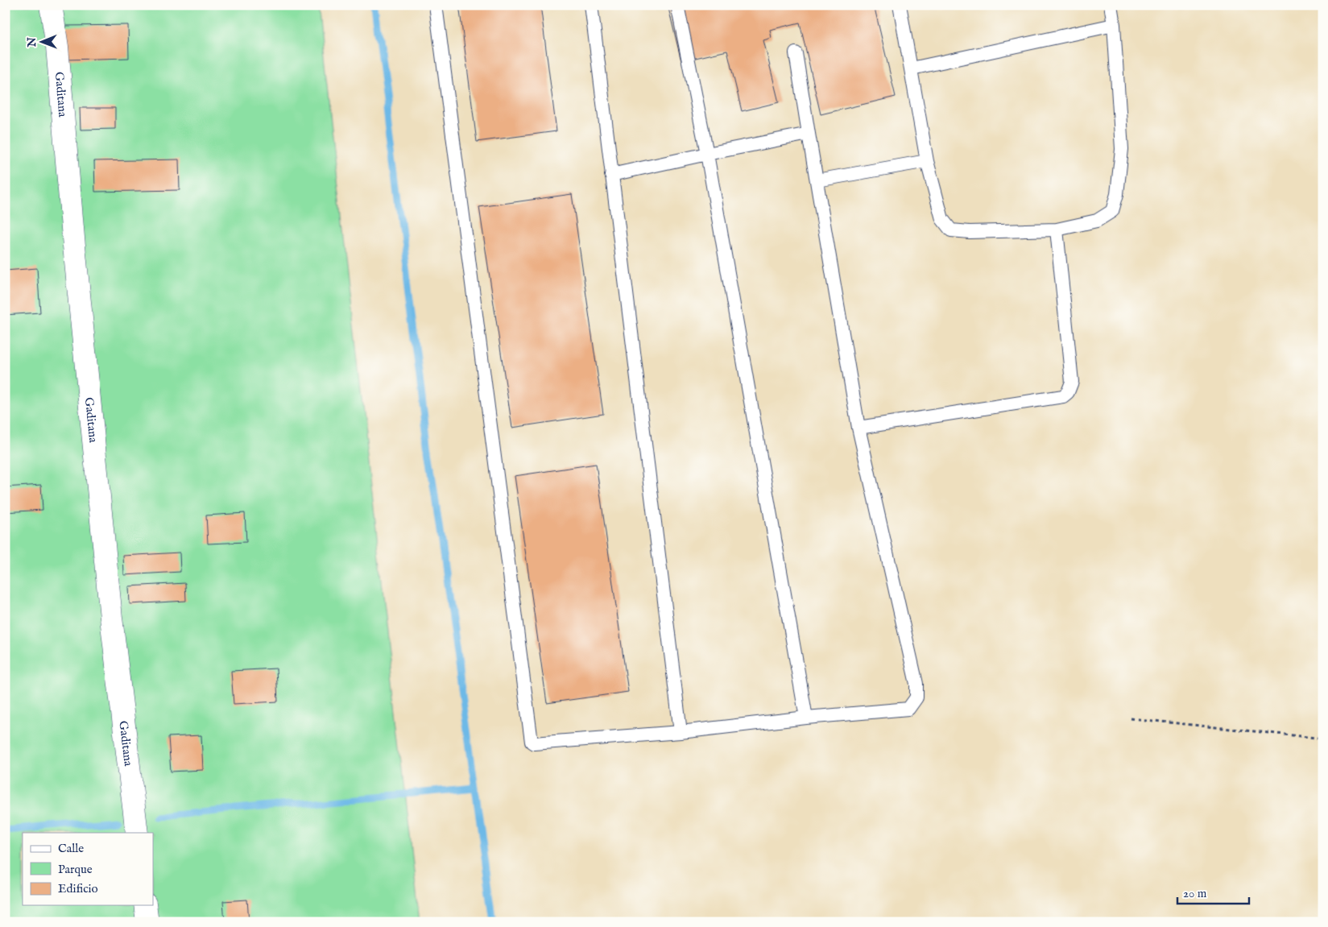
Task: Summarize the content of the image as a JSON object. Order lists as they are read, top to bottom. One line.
{"streets":{"street":["Gaditana"]},"legend":["Calle","Parque","Edificio"],"scale_bar":"20 m","north":"left"}
